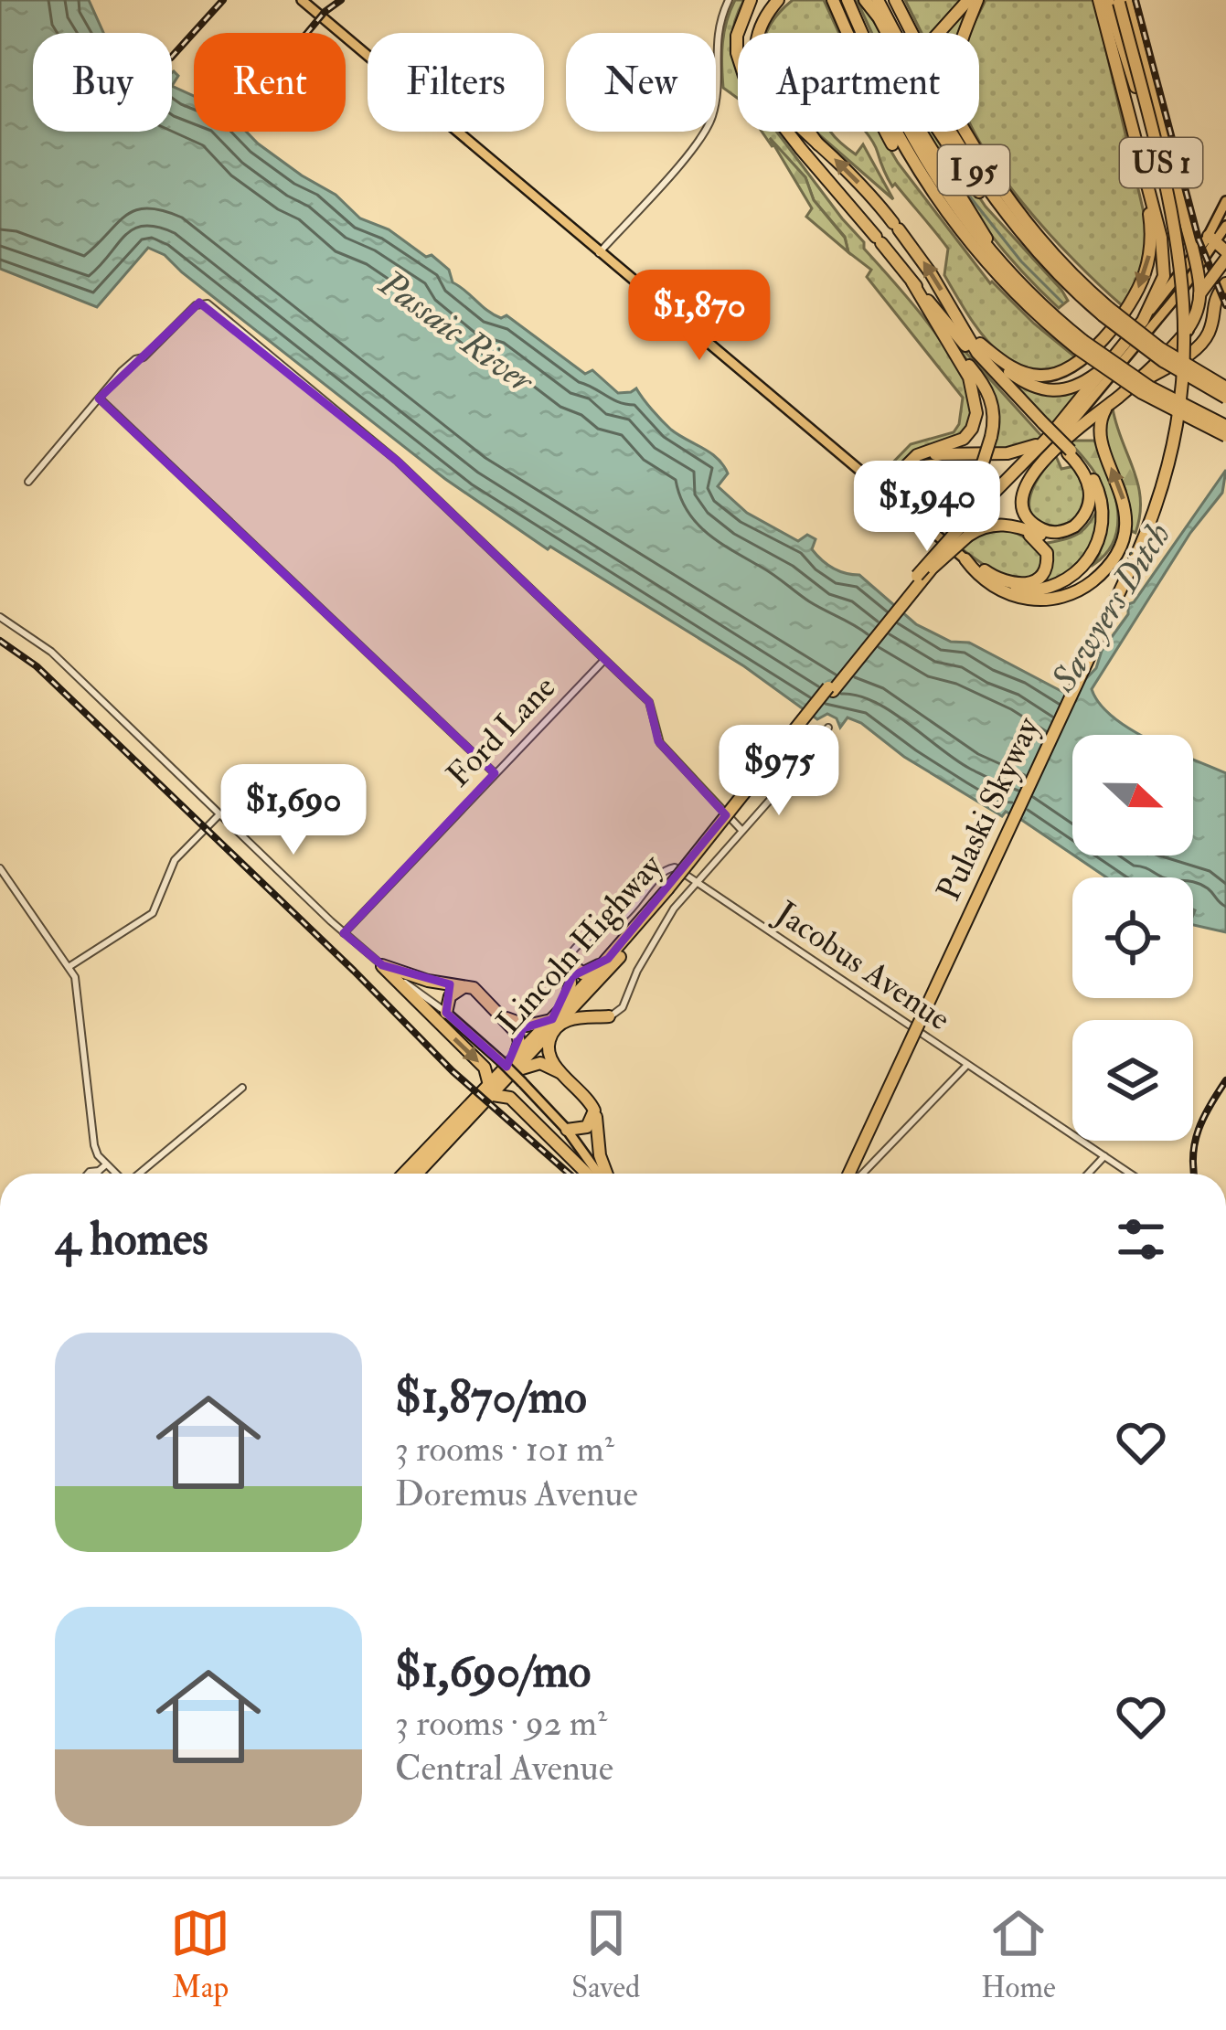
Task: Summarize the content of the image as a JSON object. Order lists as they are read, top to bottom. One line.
{"streets":{"highway":["US 1","I 95","Pulaski Skyway","Lincoln Highway"],"street":["Ford Lane","Jacobus Avenue"]},"water":["Passaic River","Sawyers Ditch"],"north":"right","page":{"chip":["Buy","Rent","Filters","New","Apartment"],"price":["$1,870","$1,940","$975","$1,690"],"heading":"4 homes","list":[{"name":"$1,870/mo","note":"3 rooms · 101 m² · Doremus Avenue"},{"name":"$1,690/mo","note":"3 rooms · 92 m² · Central Avenue"}],"tabs":["Map","Saved","Home"]}}
